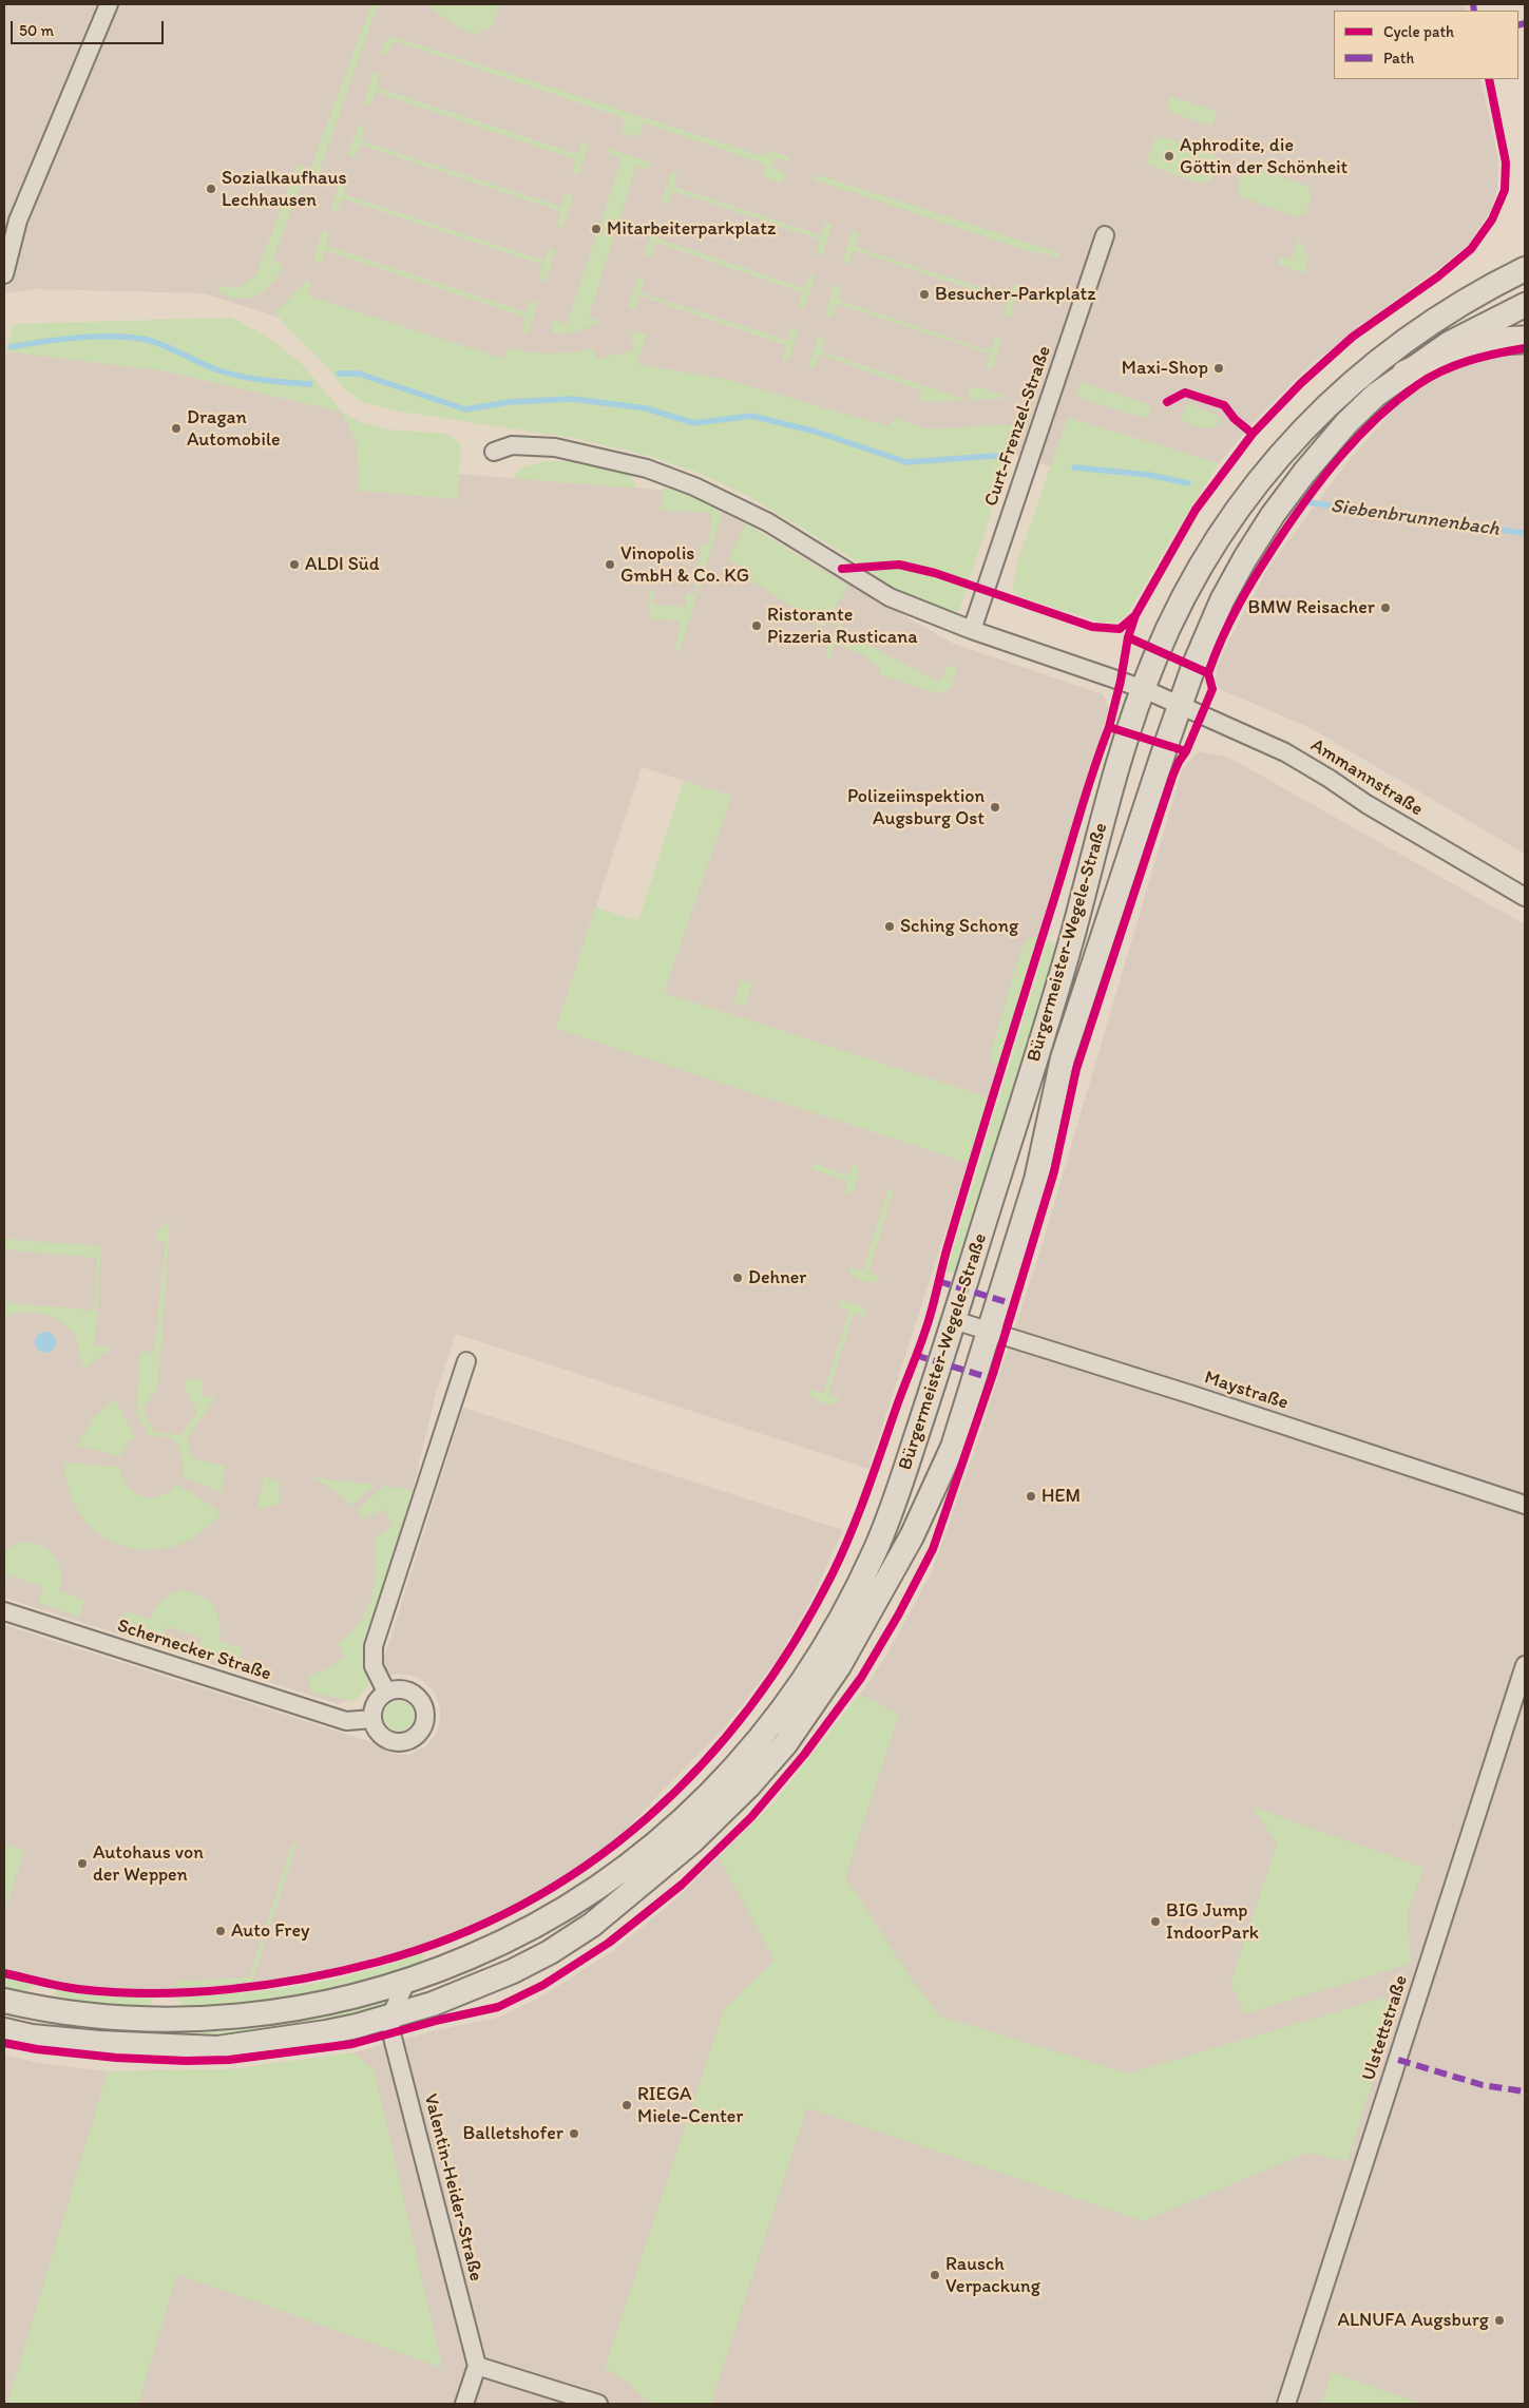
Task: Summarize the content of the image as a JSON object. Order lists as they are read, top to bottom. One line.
{"streets":{"main road":["Bürgermeister-Wegele-Straße"],"street":["Curt-Frenzel-Straße","Ammannstraße","Maystraße","Schernecker Straße","Ulstettstraße","Valentin-Heider-Straße"]},"crossings":[["Ammannstraße","Bürgermeister-Wegele-Straße"],["Bürgermeister-Wegele-Straße","Maystraße"],["Bürgermeister-Wegele-Straße","Valentin-Heider-Straße"]],"water":["Siebenbrunnenbach"],"places":["Aphrodite, die Göttin der Schönheit","Sozialkaufhaus Lechhausen","Mitarbeiterparkplatz","Besucher-Parkplatz","Maxi-Shop","Dragan Automobile","ALDI Süd","Vinopolis GmbH & Co. KG","BMW Reisacher","Ristorante Pizzeria Rusticana","Polizeiinspektion Augsburg Ost","Sching Schong","Dehner","HEM","Autohaus von der Weppen","BIG Jump IndoorPark","Auto Frey","RIEGA Miele-Center","Balletshofer","Rausch Verpackung","ALNUFA Augsburg"],"legend":["Cycle path","Path"],"scale_bar":"50 m"}
